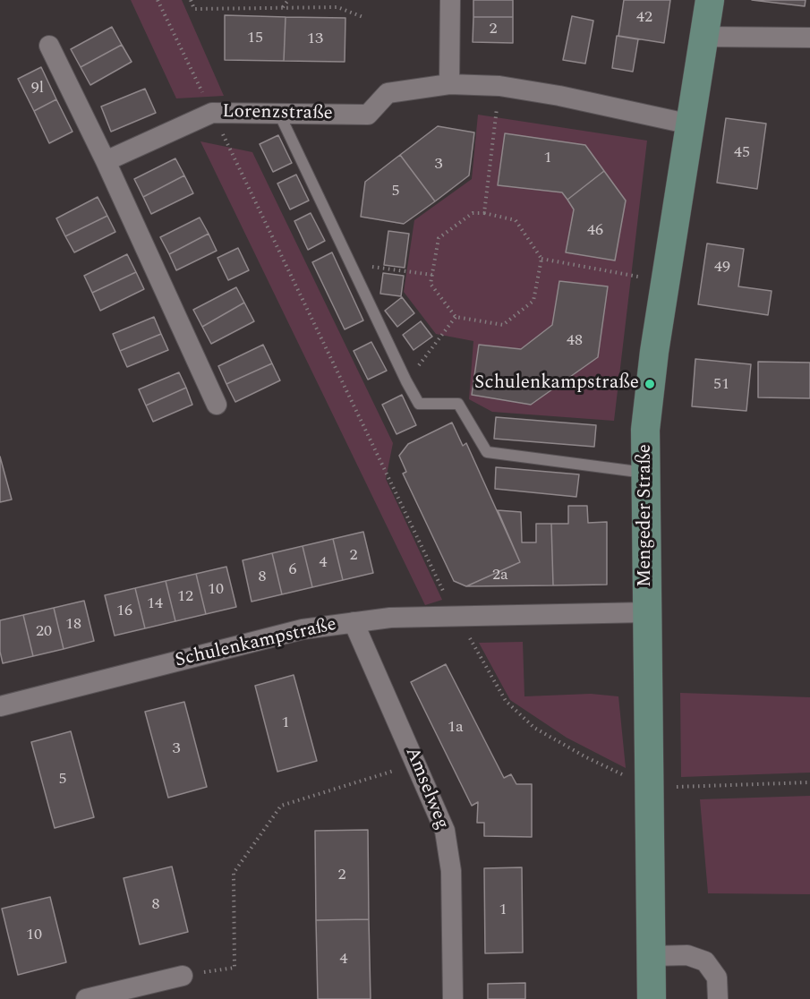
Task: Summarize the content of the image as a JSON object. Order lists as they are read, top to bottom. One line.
{"streets":{"main road":["Mengeder Straße"],"street":["Lorenzstraße","Schulenkampstraße","Amselweg"]},"crossings":[["Lorenzstraße","Mengeder Straße"],["Mengeder Straße","Schulenkampstraße"],["Schulenkampstraße","Amselweg"]],"places":["Schulenkampstraße"],"house_numbers":["42","2","15","13","9l","45","1","3","5","46","49","48","51","2","4","6","2a","8","10","12","14","16","18","20","1","1a","3","5","2","8","1","10","4"]}
